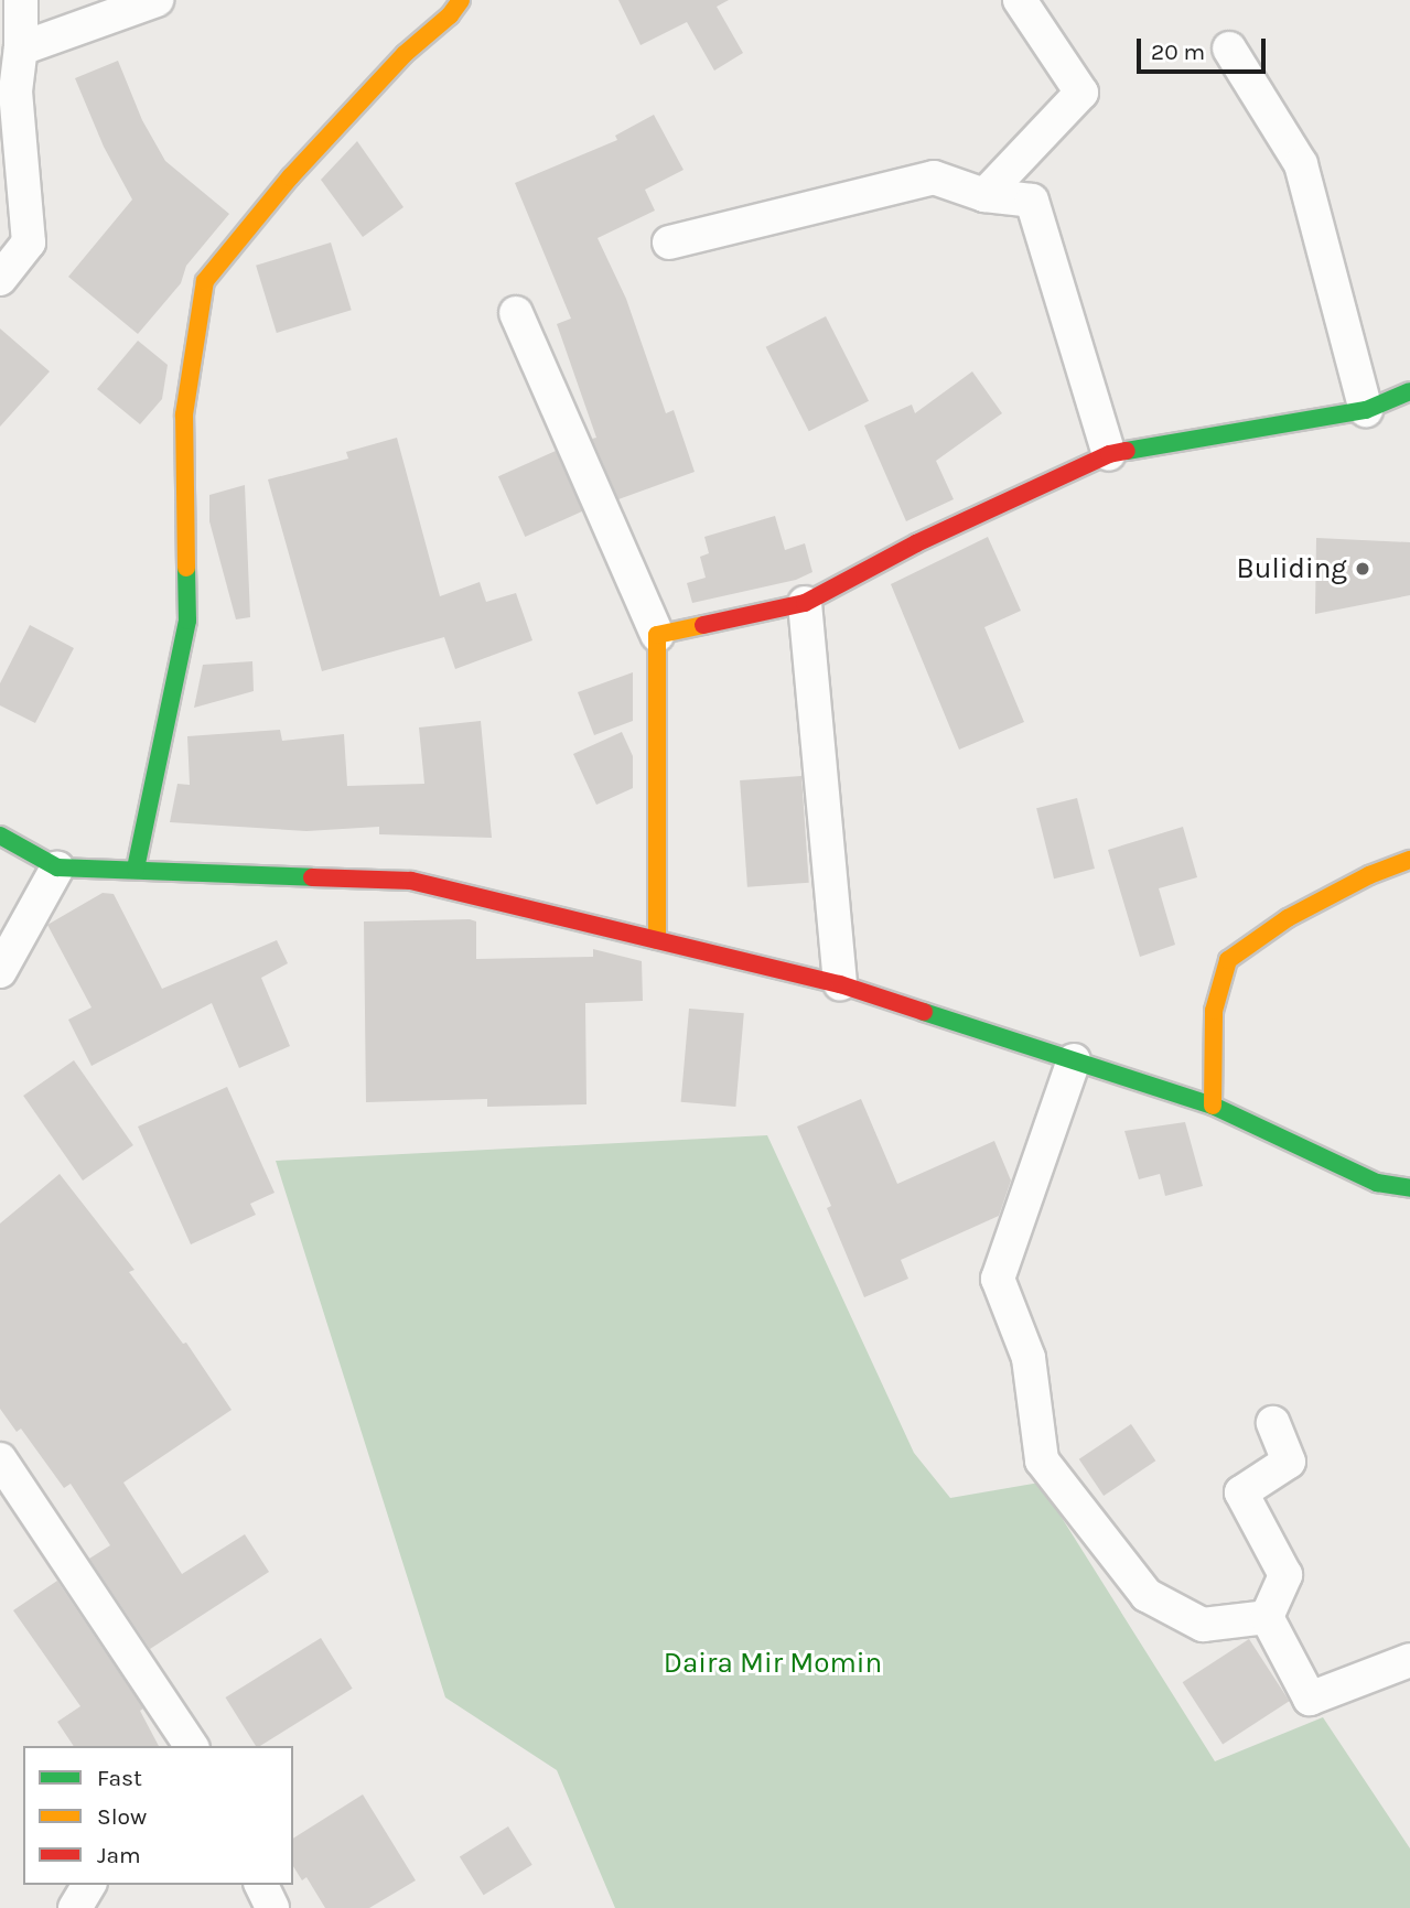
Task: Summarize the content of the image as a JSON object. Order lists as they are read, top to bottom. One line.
{"parks":["Daira Mir Momin"],"places":["Buliding"],"legend":["Fast","Slow","Jam"],"scale_bar":"20 m"}
